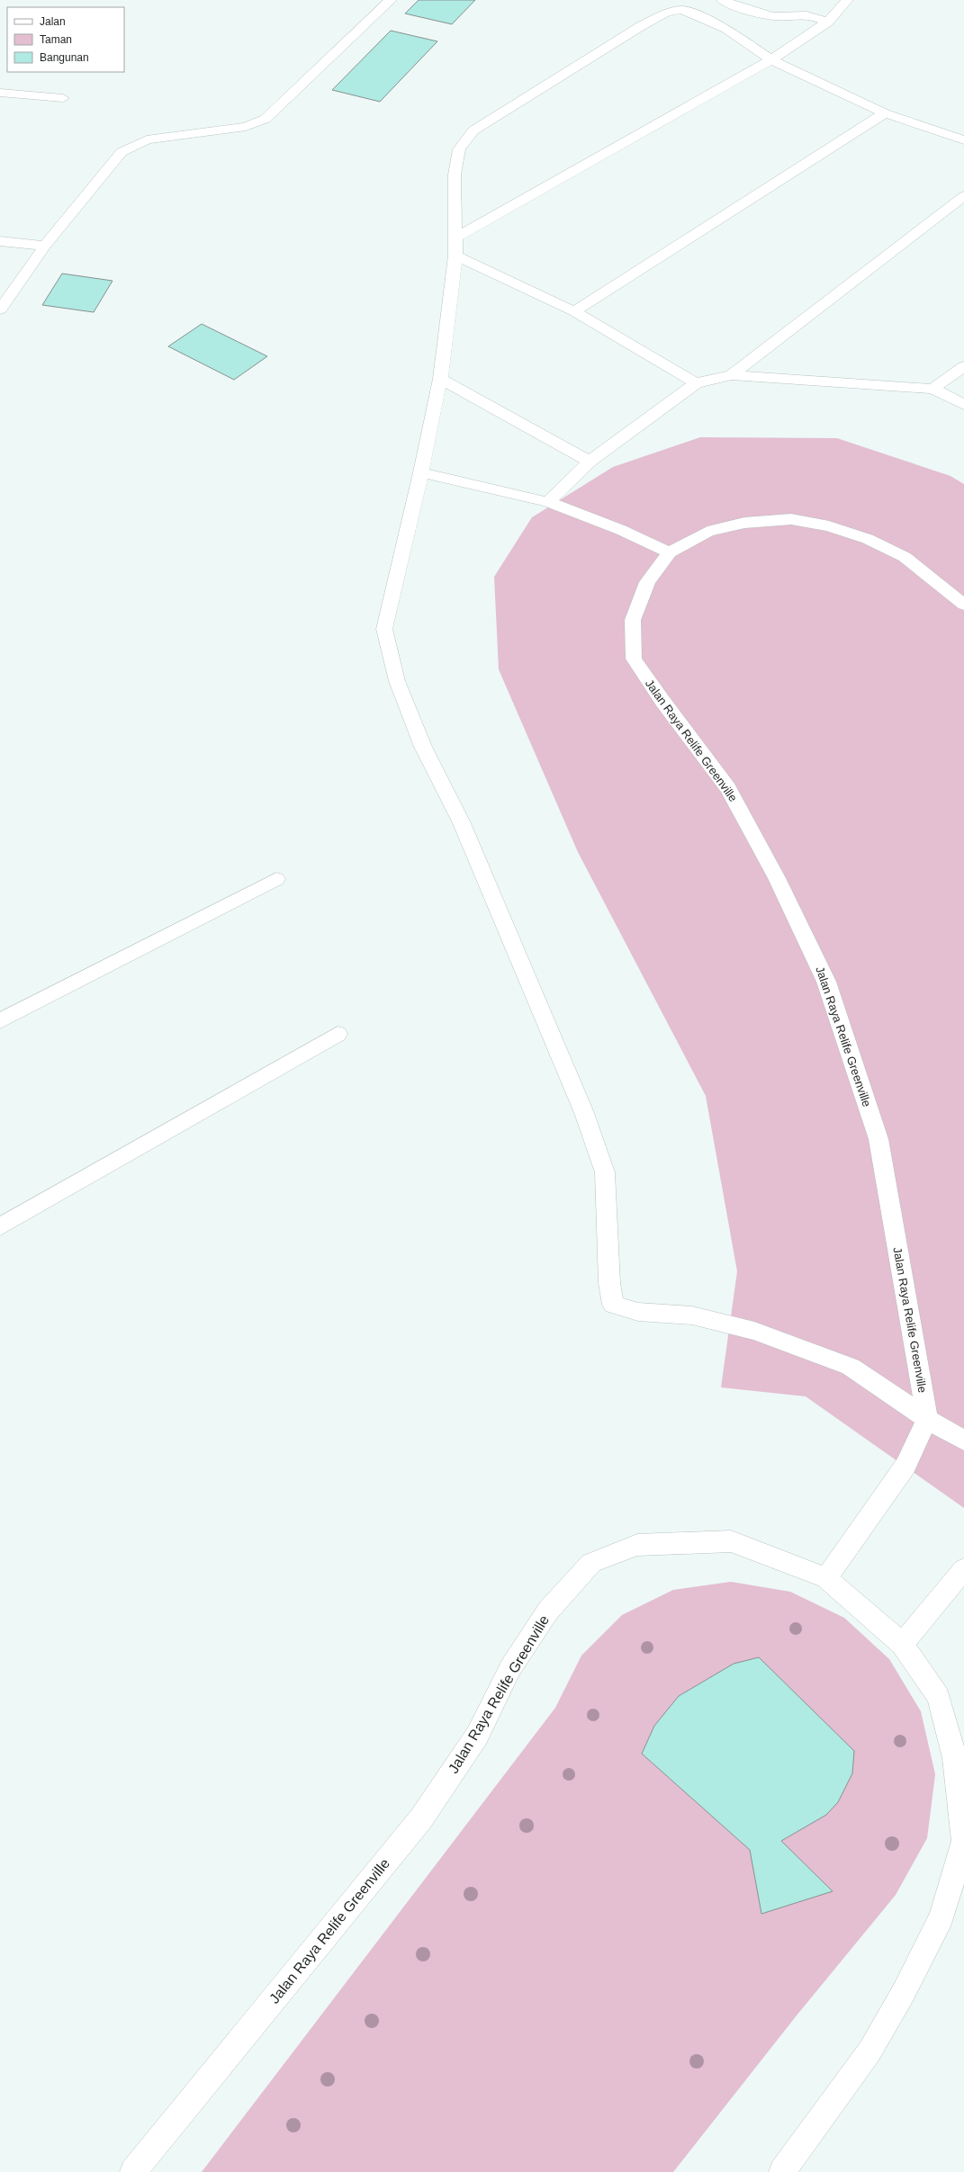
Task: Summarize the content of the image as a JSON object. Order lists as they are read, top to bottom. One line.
{"streets":{"street":["Jalan Raya Relife Greenville"]},"legend":["Jalan","Taman","Bangunan"]}
